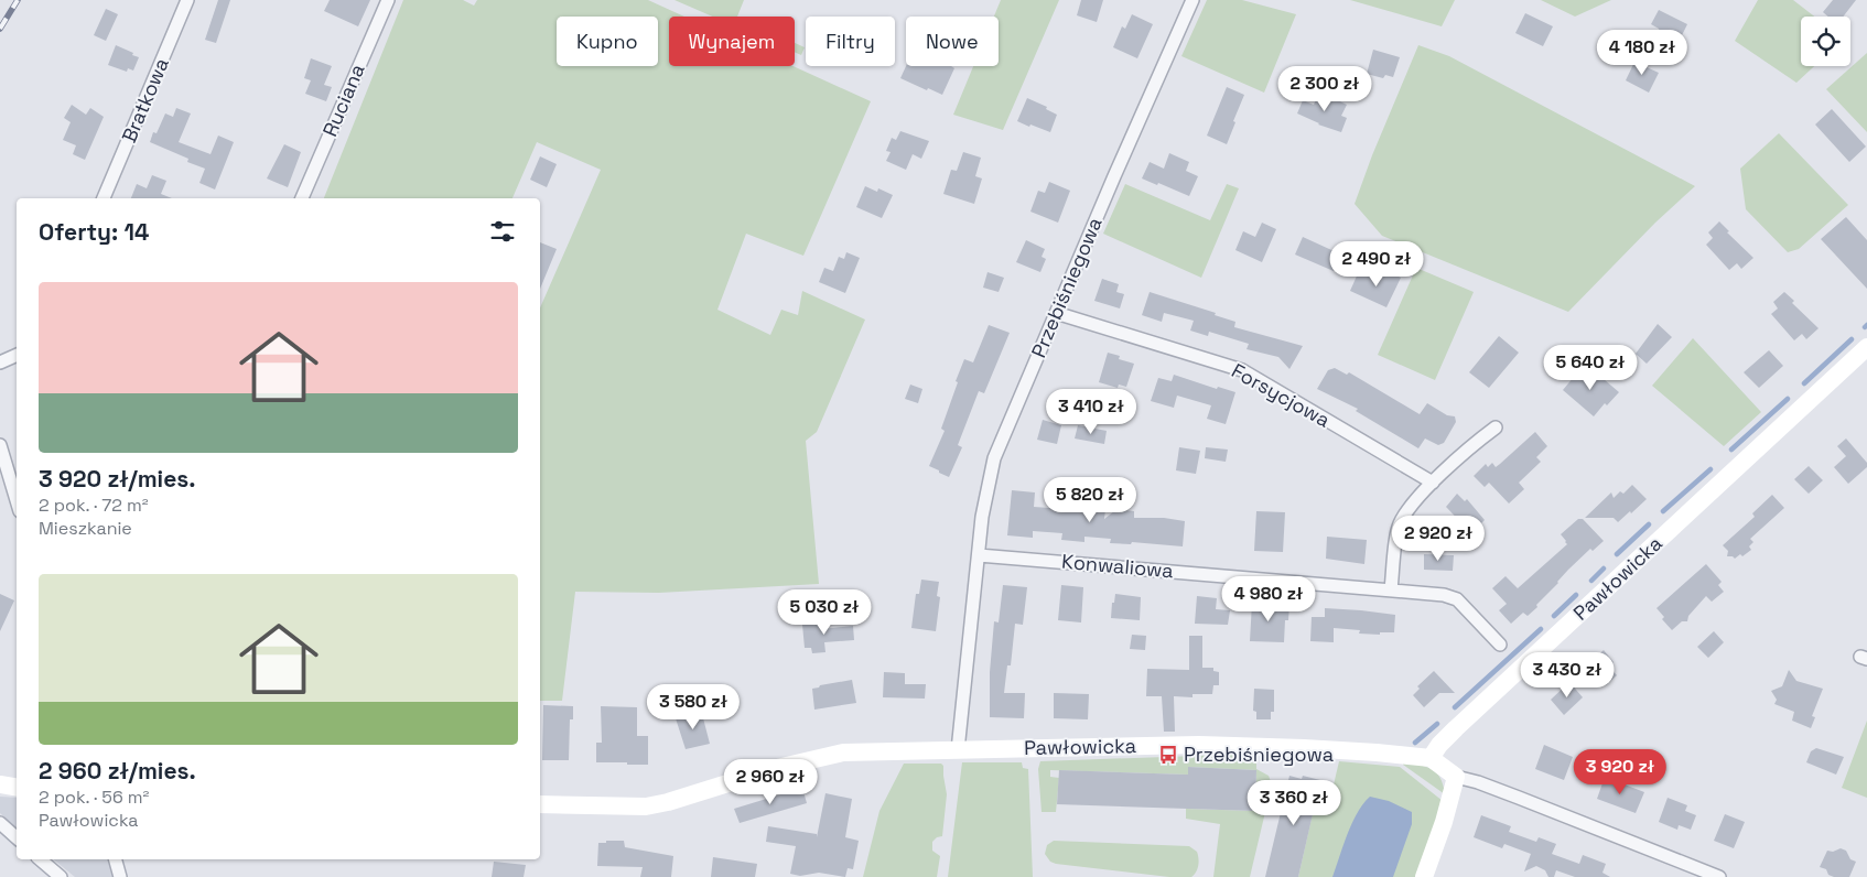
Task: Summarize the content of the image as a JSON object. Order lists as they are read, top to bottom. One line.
{"streets":{"street":["Bratkowa","Ruciana","Przebiśniegowa","Forsycjowa","Konwaliowa","Pawłowicka"]},"crossings":[["Przebiśniegowa","Forsycjowa"],["Przebiśniegowa","Konwaliowa"],["Przebiśniegowa","Pawłowicka"]],"places":{"bus stop":["Przebiśniegowa"]},"page":{"chip":["Kupno","Wynajem","Filtry","Nowe"],"price":["4 180 zł","2 300 zł","2 490 zł","5 640 zł","3 410 zł","5 820 zł","2 920 zł","4 980 zł","5 030 zł","3 430 zł","3 580 zł","3 920 zł","2 960 zł","3 360 zł"],"heading":"Oferty: 14","list":[{"name":"3 920 zł/mies.","note":"2 pok. · 72 m² · Mieszkanie"},{"name":"2 960 zł/mies.","note":"2 pok. · 56 m² · Pawłowicka"}]}}
